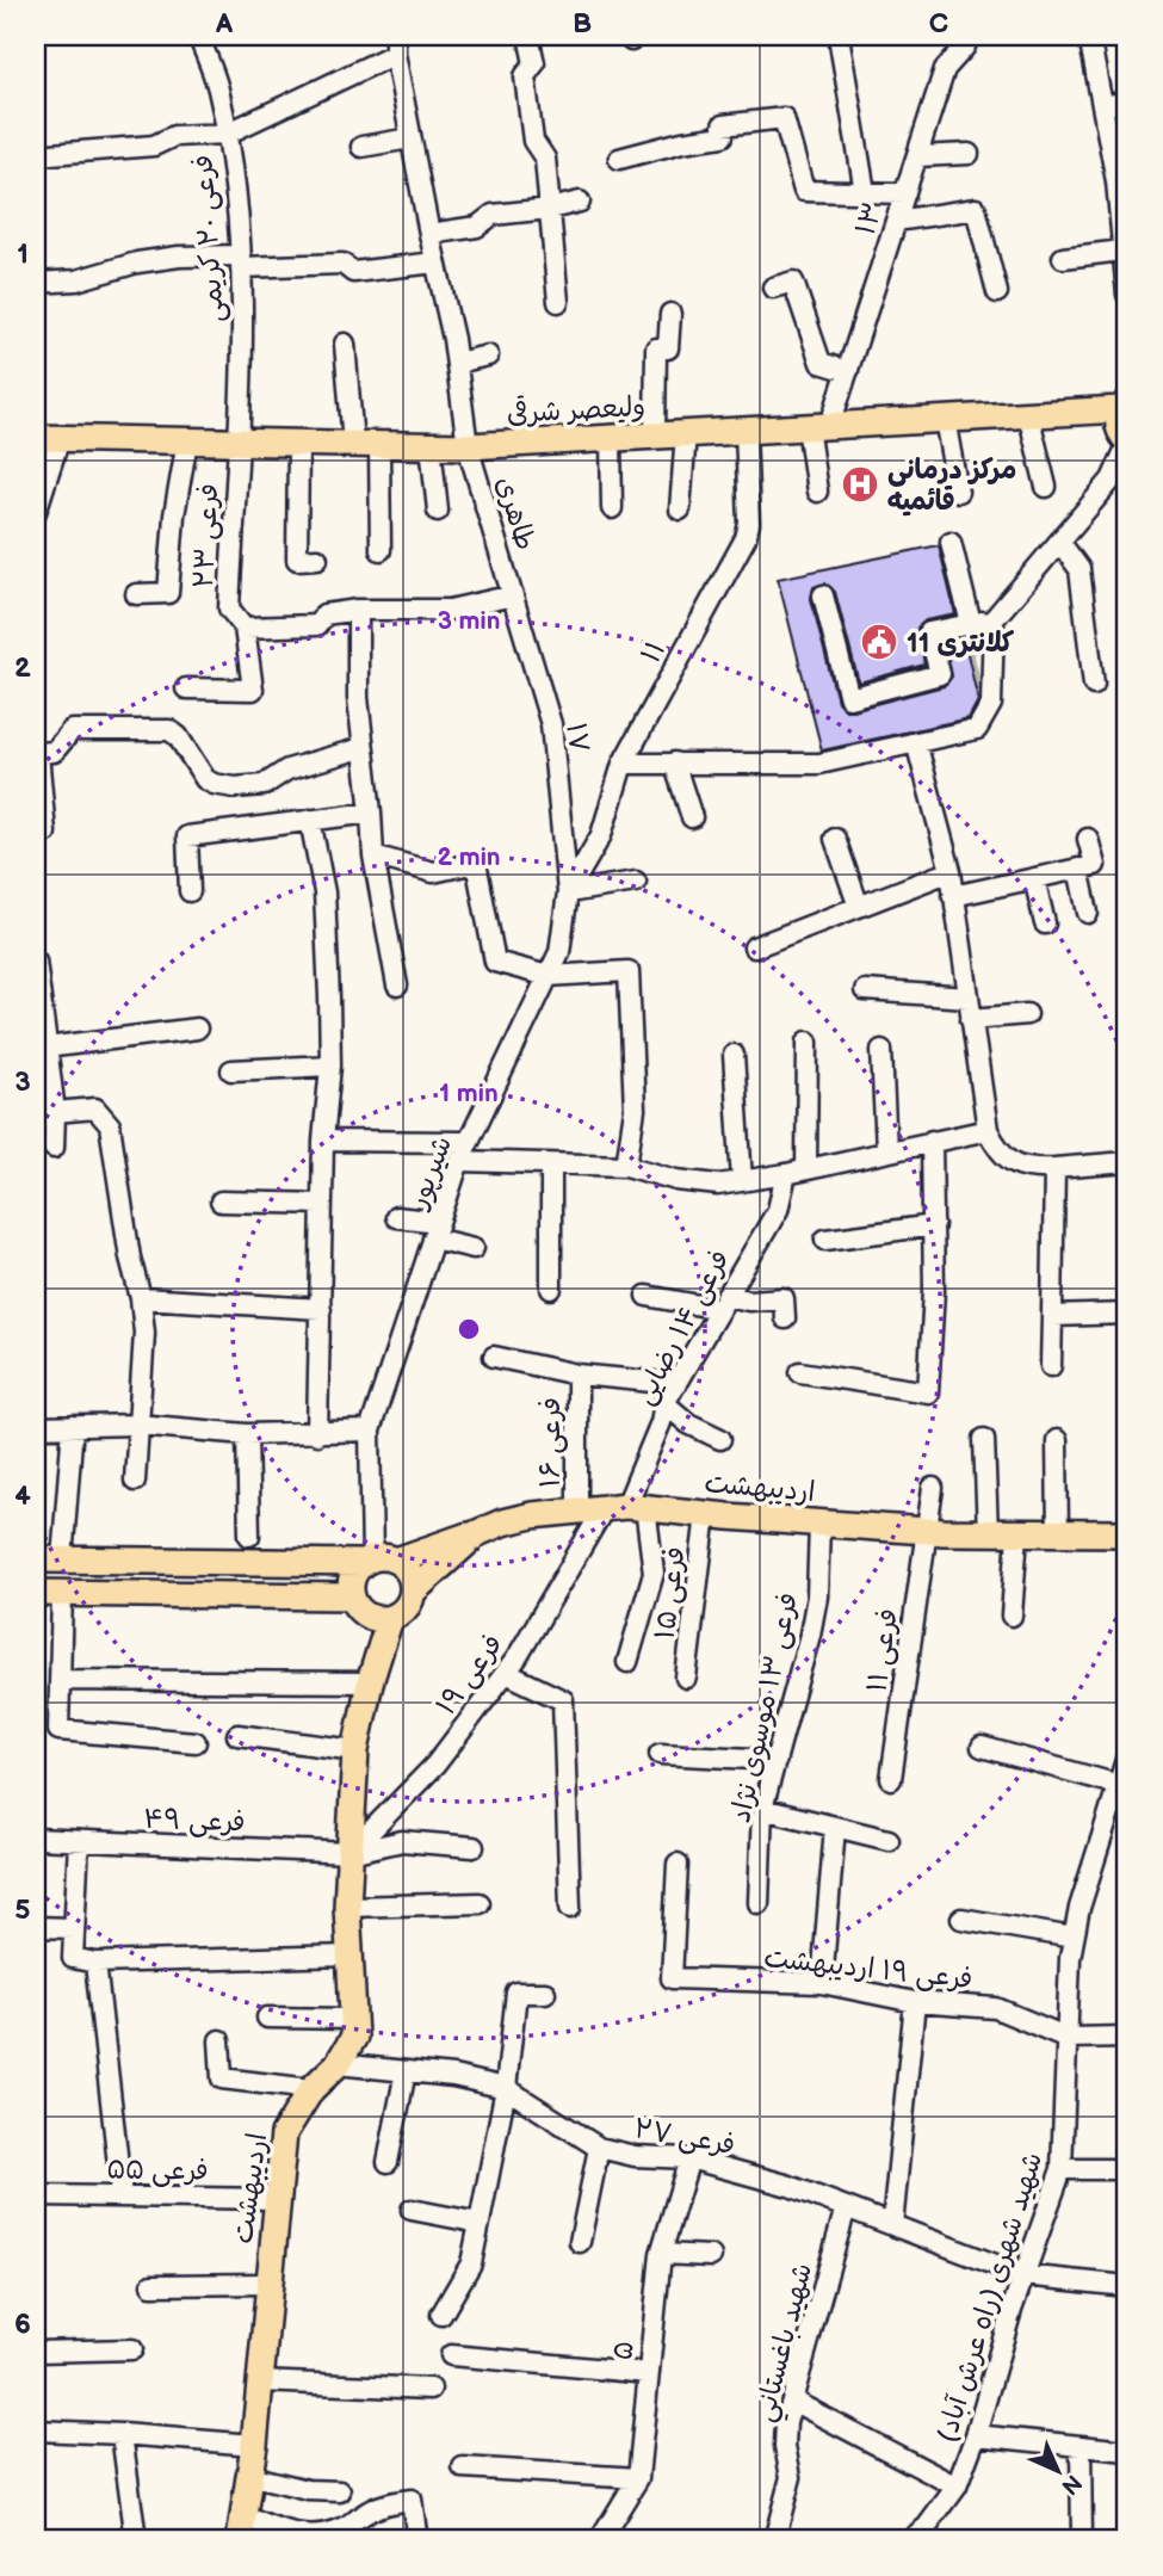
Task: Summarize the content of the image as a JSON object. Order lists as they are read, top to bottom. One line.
{"streets":{"main road":["ولیعصر شرقی","اردیبهشت"],"street":["۱۳","فرعی ۲۰ کریمی","طاهری","فرعی ۲۳","۱۱","۱۷","شیرپور","فرعی ۱۴ رضایی","فرعی ۱۶","فرعی ۱۵","فرعی ۱۱","فرعی ۱۹","فرعی ۱‍۳ موسوی نژاد","فرعی ۴۹","فرعی ۱۹ اردیبهشت","فرعی ۲۷","فرعی ۵۵","شهید شهری (راه عرش آباد)","شهيد باغستاني","۵"]},"crossings":[["۱۳","ولیعصر شرقی"],["فرعی ۲۰ کریمی","ولیعصر شرقی"],["فرعی ۲۰ کریمی","فرعی ۲۳"],["ولیعصر شرقی","طاهری"],["ولیعصر شرقی","فرعی ۲۳"],["ولیعصر شرقی","۱۱"],["طاهری","۱۷"],["۱۱","۱۷"],["۱۱","شیرپور"],["۱۷","شیرپور"],["شیرپور","اردیبهشت"],["فرعی ۱۴ رضایی","فرعی ۱۶"],["فرعی ۱۴ رضایی","اردیبهشت"],["فرعی ۱۴ رضایی","فرعی ۱۹"],["فرعی ۱۶","اردیبهشت"],["اردیبهشت","فرعی ۱۵"],["اردیبهشت","فرعی ۱۱"],["اردیبهشت","فرعی ۱۹"],["اردیبهشت","فرعی ۱‍۳ موسوی نژاد"],["اردیبهشت","فرعی ۴۹"],["اردیبهشت","فرعی ۲۷"],["اردیبهشت","فرعی ۵۵"],["فرعی ۱۹","فرعی ۴۹"],["فرعی ۱۹ اردیبهشت","شهید شهری (راه عرش آباد)"],["فرعی ۲۷","شهید شهری (راه عرش آباد)"],["فرعی ۲۷","شهيد باغستاني"],["فرعی ۲۷","۵"]],"places":{"hospital":["مرکز درمانی قائمیه"],"public building":["کلانتری 11"]},"north":"bottom right","grid":{"columns":["A","B","C"],"rows":["1","2","3","4","5","6"]},"rings":["3 min","2 min","1 min"]}
